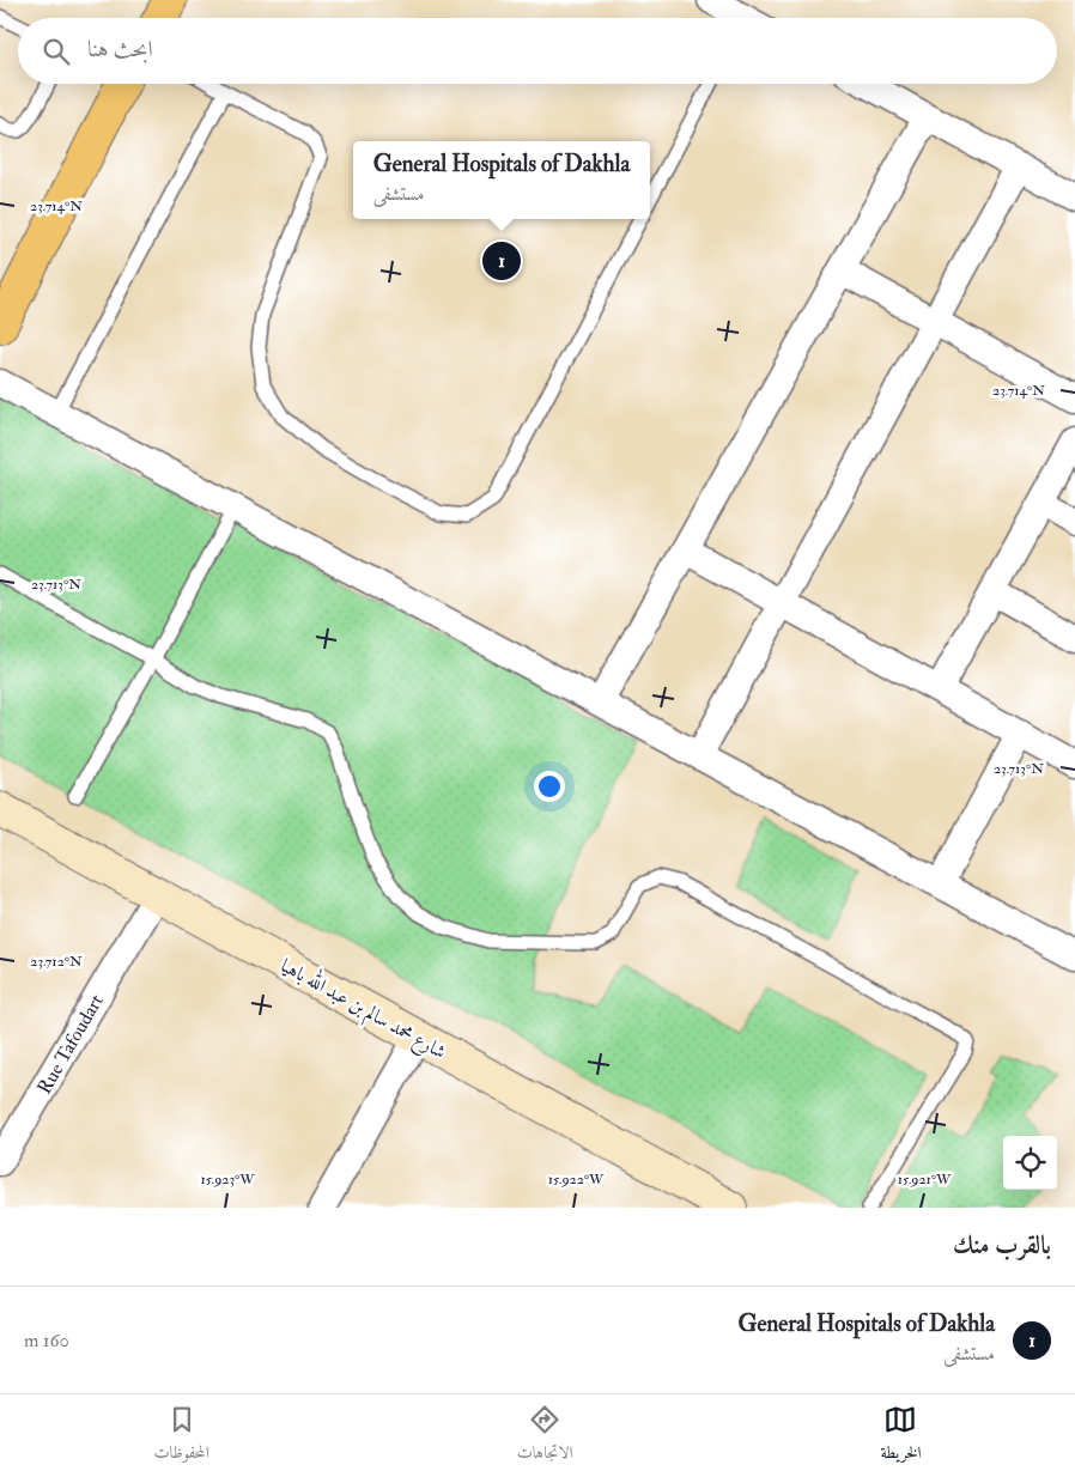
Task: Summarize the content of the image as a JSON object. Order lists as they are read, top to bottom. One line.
{"streets":{"street":["شارع محمد سالم بن عبد الله باهيا","Rue Tafoudart"]},"crossings":[["شارع محمد سالم بن عبد الله باهيا","Rue Tafoudart"]],"page":{"search":"ابحث هنا","popup":["General Hospitals of Dakhla","مستشفى"],"pins":"1","heading":"بالقرب منك","list":[{"mark":"1","name":"General Hospitals of Dakhla","note":"مستشفى","value":"160 m"}],"nav":["الخريطة","الاتجاهات","المحفوظات"]},"coordinates":["23.714°N","23.713°N","23.712°N","15.923°W","15.922°W","15.921°W"]}
